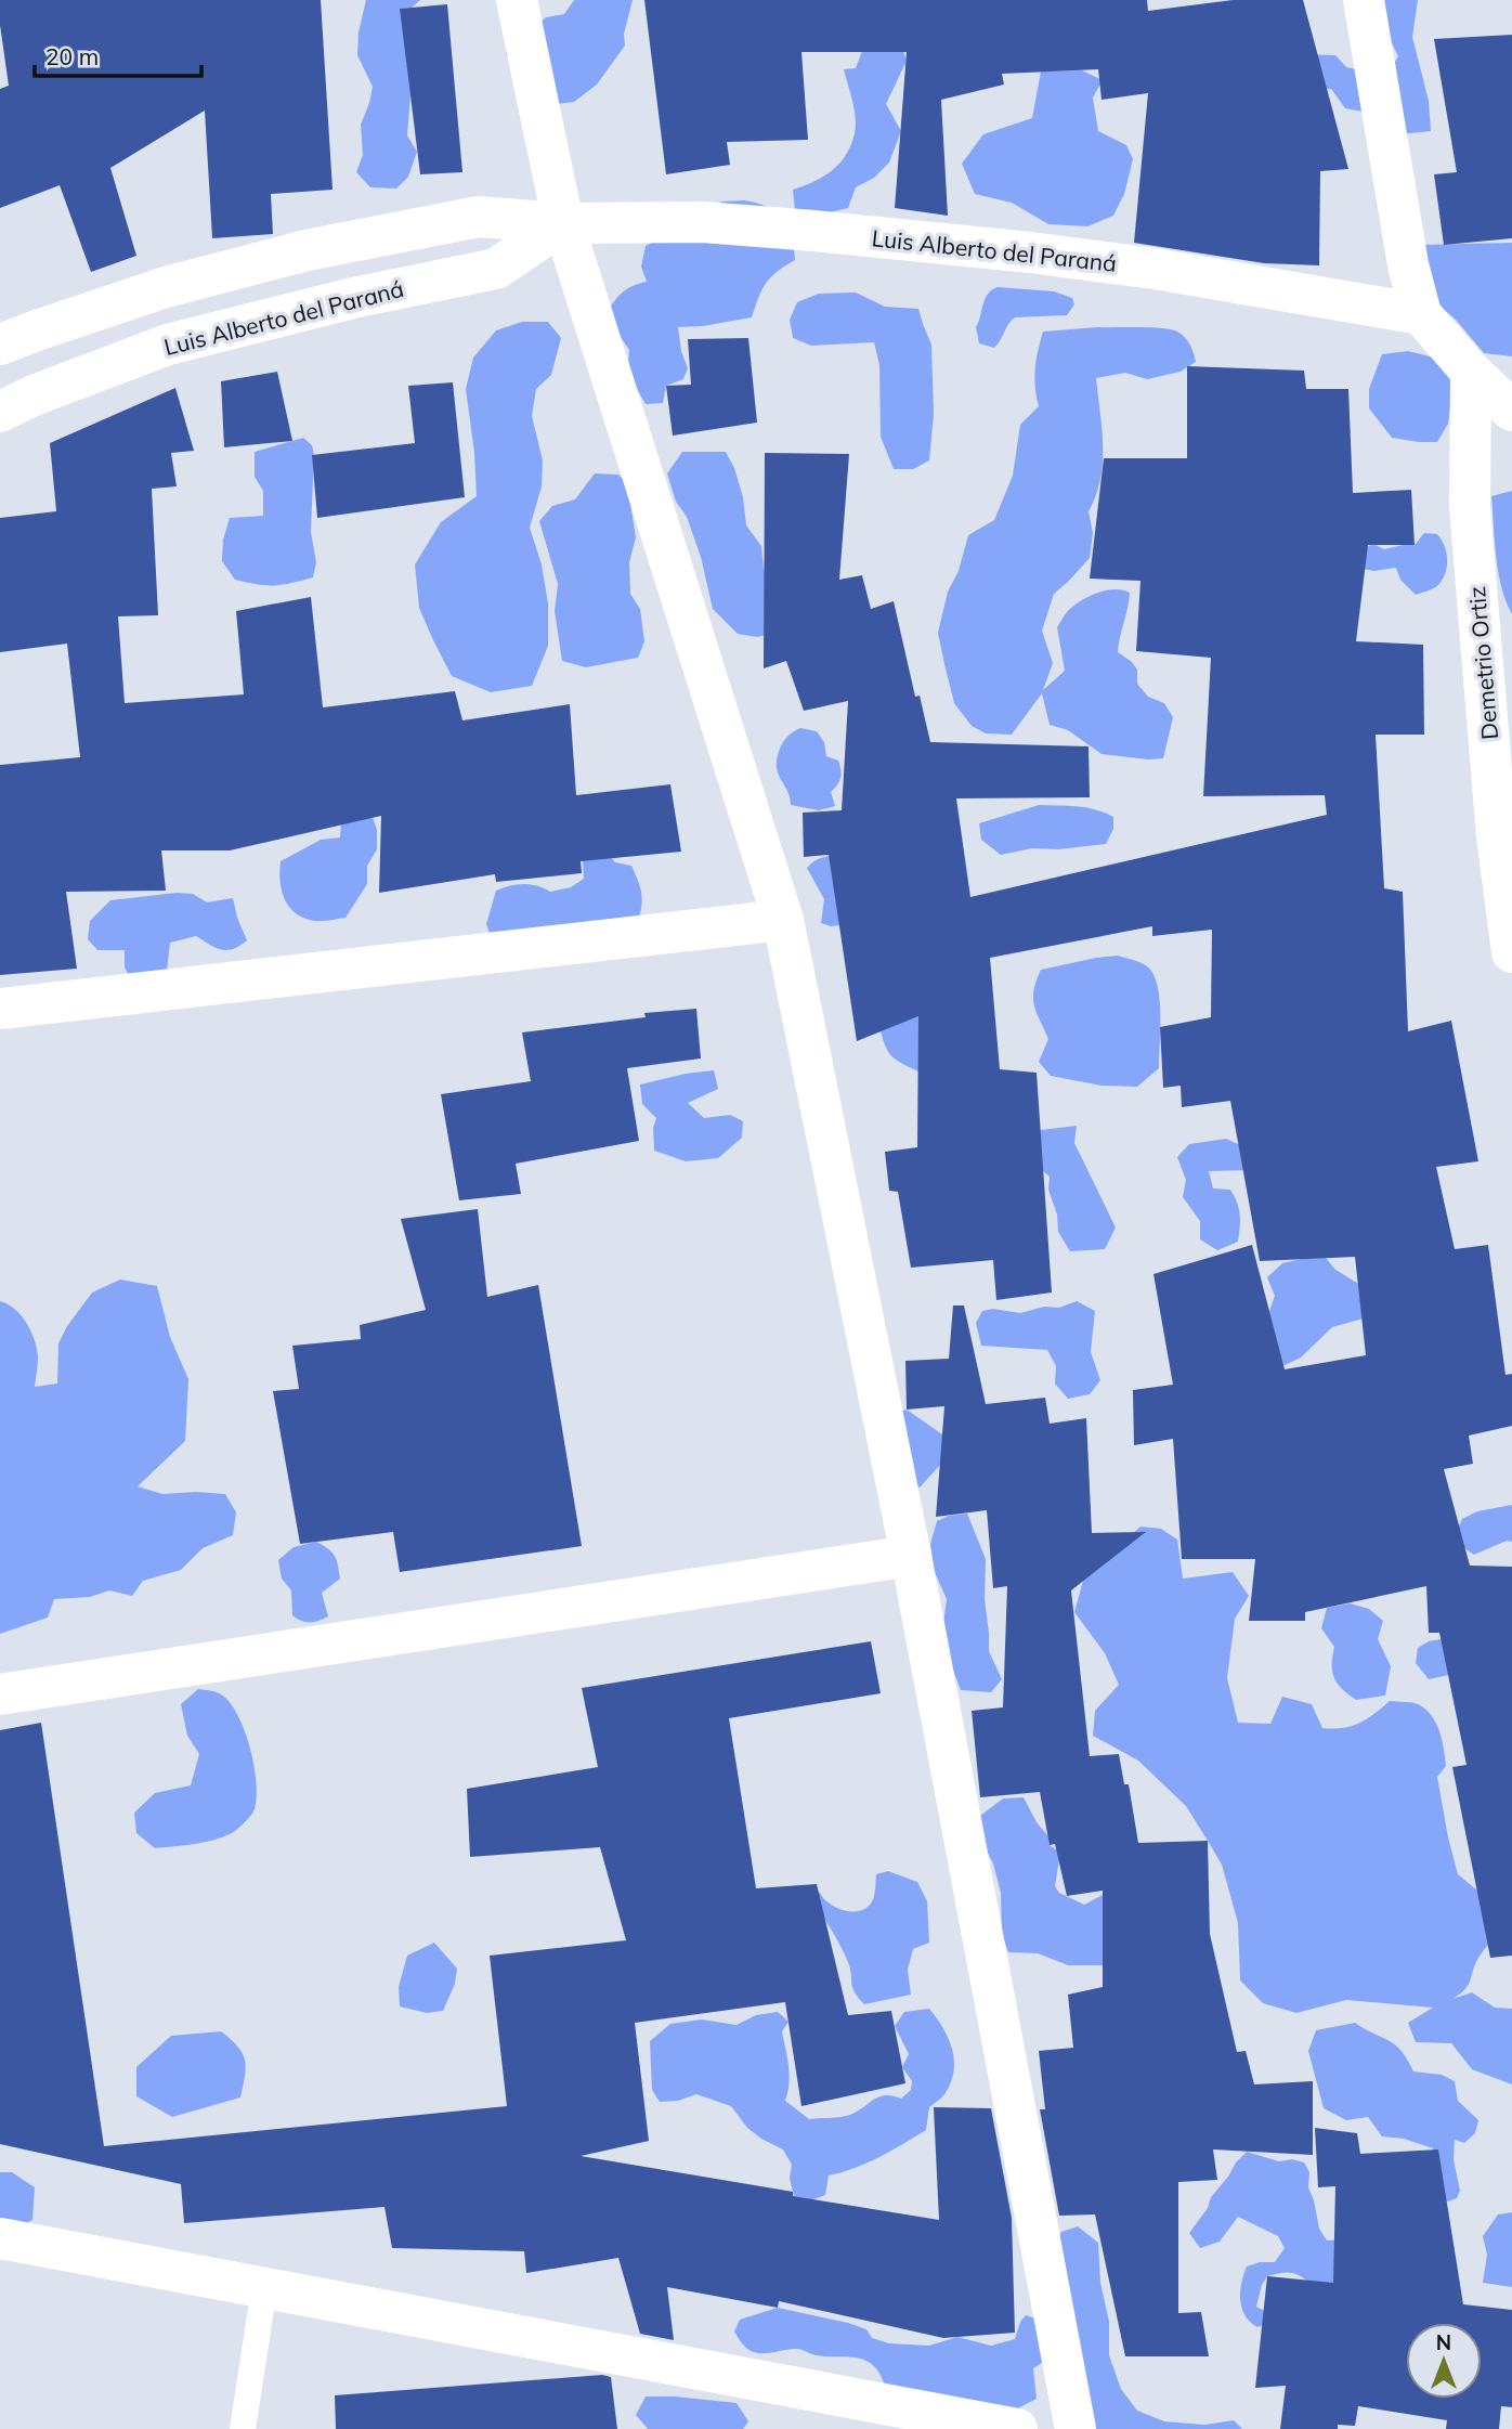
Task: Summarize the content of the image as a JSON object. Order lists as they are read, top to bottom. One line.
{"streets":{"street":["Luis Alberto del Paraná","Demetrio Ortiz"]},"scale_bar":"20 m","north":"top"}
